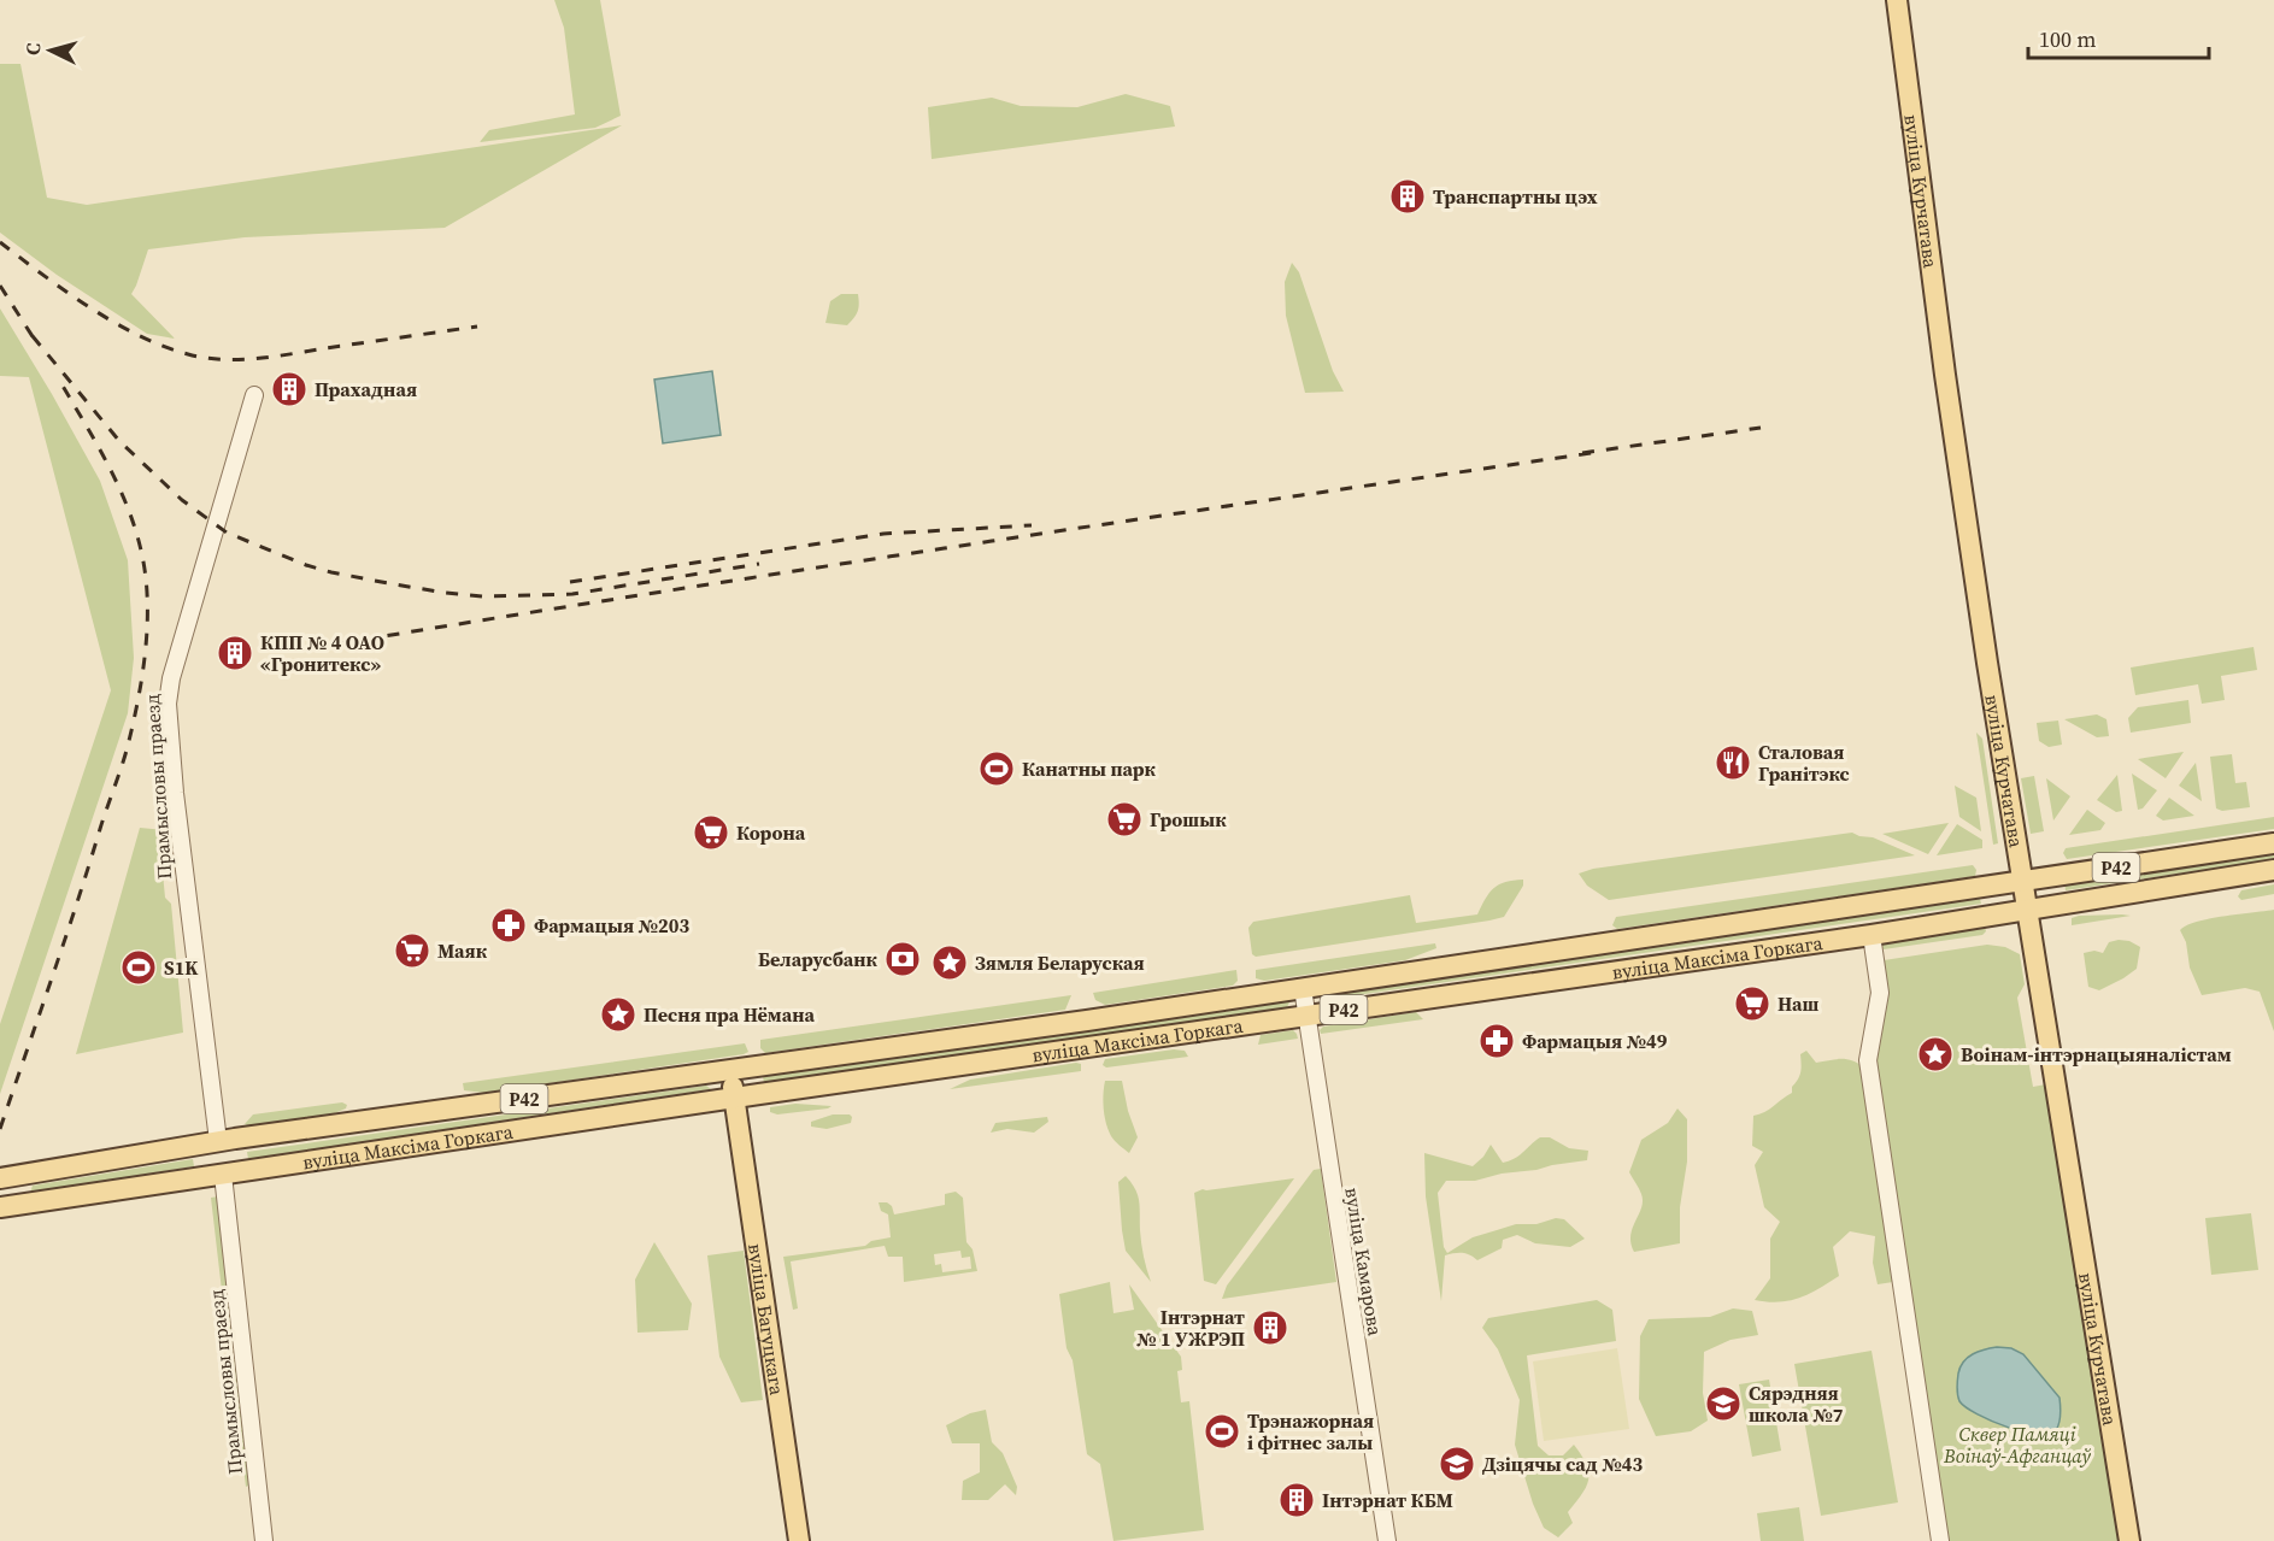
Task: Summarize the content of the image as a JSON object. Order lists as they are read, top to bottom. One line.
{"streets":{"main road":["вуліца Курчатава","Р42","вуліца Максіма Горкага","вуліца Багуцкага"],"street":["Прамысловы праезд","вуліца Камарова"]},"crossings":[["вуліца Курчатава","вуліца Максіма Горкага"],["Прамысловы праезд","вуліца Максіма Горкага"],["вуліца Максіма Горкага","вуліца Камарова"],["вуліца Максіма Горкага","вуліца Багуцкага"]],"parks":["Сквер Памяці Воінаў-Афганцаў"],"places":{"building":["Транспартны цэх","Прахадная","КПП № 4 ОАО «Гронитекс»","Інтэрнат № 1 УЖРЭП","Інтэрнат КБМ"],"restaurant":["Сталовая Гранітэкс"],"sports":["Канатны парк","S1K","Трэнажорная і фітнес залы"],"supermarket":["Грошык","Корона","Маяк","Наш"],"pharmacy":["Фармацыя №203","Фармацыя №49"],"bank":["Беларусбанк"],"place":["Зямля Беларуская","Песня пра Нёмана","Воінам-інтэрнацыяналістам"],"school or university":["Сярэдняя школа №7","Дзіцячы сад №43"]},"scale_bar":"100 m","north":"left"}
